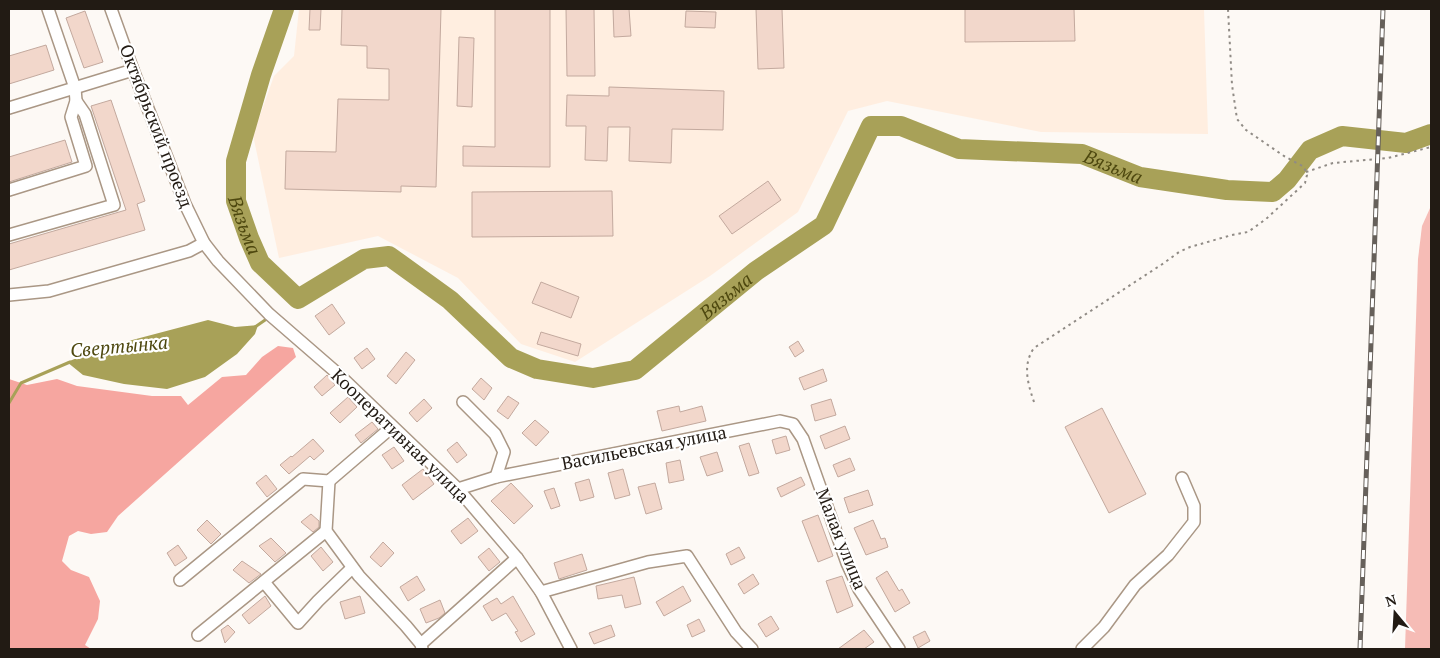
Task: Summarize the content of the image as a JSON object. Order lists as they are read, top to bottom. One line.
{"streets":{"street":["Октябрьский проезд","Кооперативная улица","Васильевская улица","Малая улица"]},"crossings":[["Октябрьский проезд","Кооперативная улица"],["Кооперативная улица","Васильевская улица"],["Васильевская улица","Малая улица"]],"water":["Вязьма","Свертынка"],"north":"top"}
